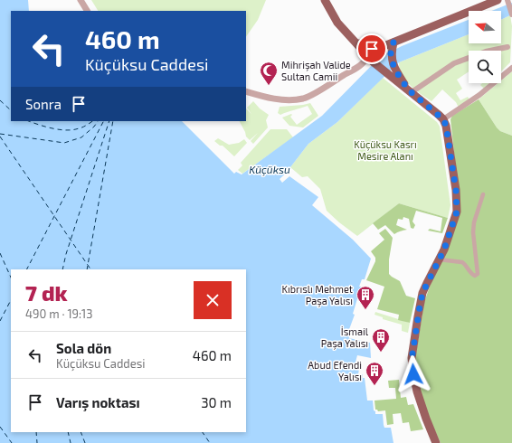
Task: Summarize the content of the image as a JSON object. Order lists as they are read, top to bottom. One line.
{"water":["Küçüksu"],"parks":["Küçüksu Kasrı Mesire Alanı"],"places":{"mosque":["Mihrişah Valide Sultan Camii"],"building":["Kıbrıslı Mehmet Paşa Yalısı","İsmail Paşa Yalısı","Abud Efendi Yalısı"]},"north":"left","page":{"turn":["460 m","Küçüksu Caddesi"],"then":"Sonra","heading":["7 dk","490 m · 19:13"],"list":[{"name":"Sola dön","note":"Küçüksu Caddesi","value":"460 m"},{"name":"Varış noktası","value":"30 m"}]}}
